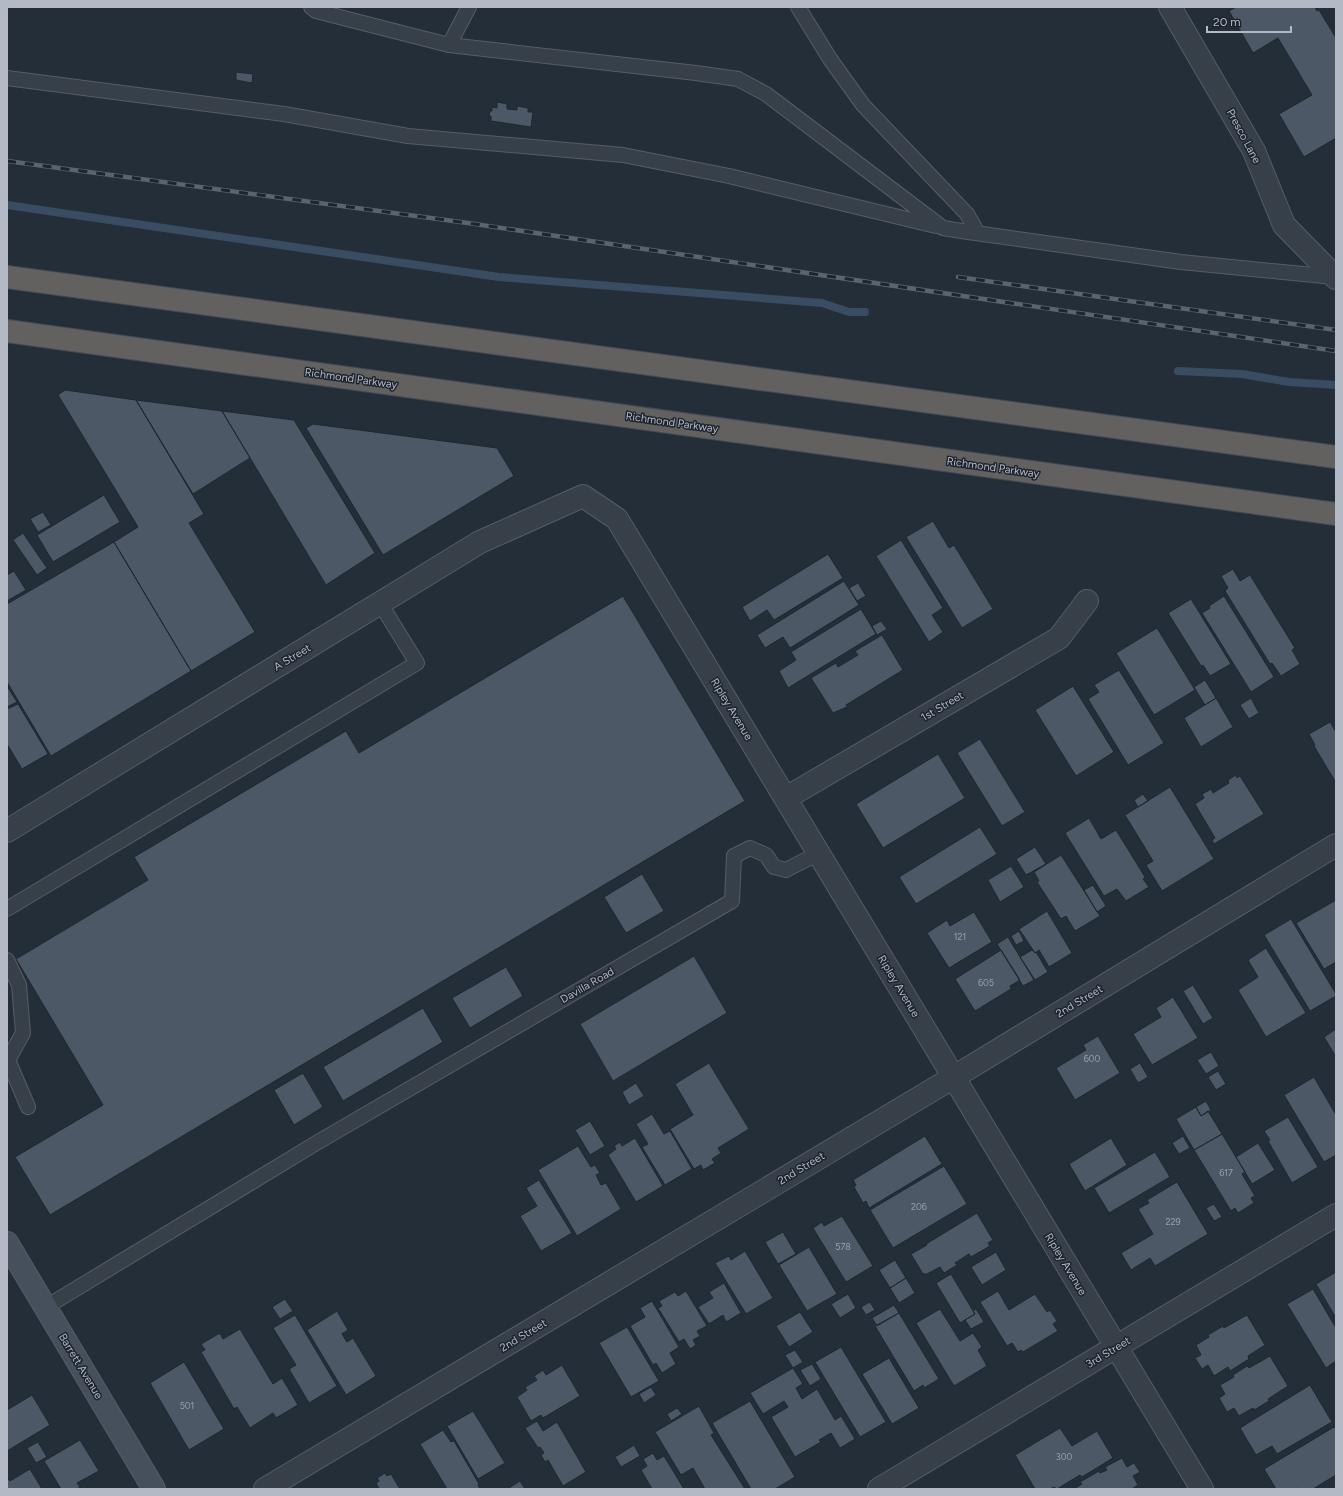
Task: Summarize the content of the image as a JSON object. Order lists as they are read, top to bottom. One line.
{"streets":{"highway":["Richmond Parkway"],"main road":["Barrett Avenue"],"street":["Presco Lane","A Street","1st Street","Ripley Avenue","2nd Street","3rd Street"],"lane":["Davilla Road"]},"crossings":[["A Street","Ripley Avenue"],["1st Street","Ripley Avenue"],["Ripley Avenue","Davilla Road"],["Ripley Avenue","2nd Street"],["Ripley Avenue","3rd Street"],["Davilla Road","Barrett Avenue"]],"house_numbers":["121","605","600","617","206","229","578","501","300"],"scale_bar":"20 m"}
